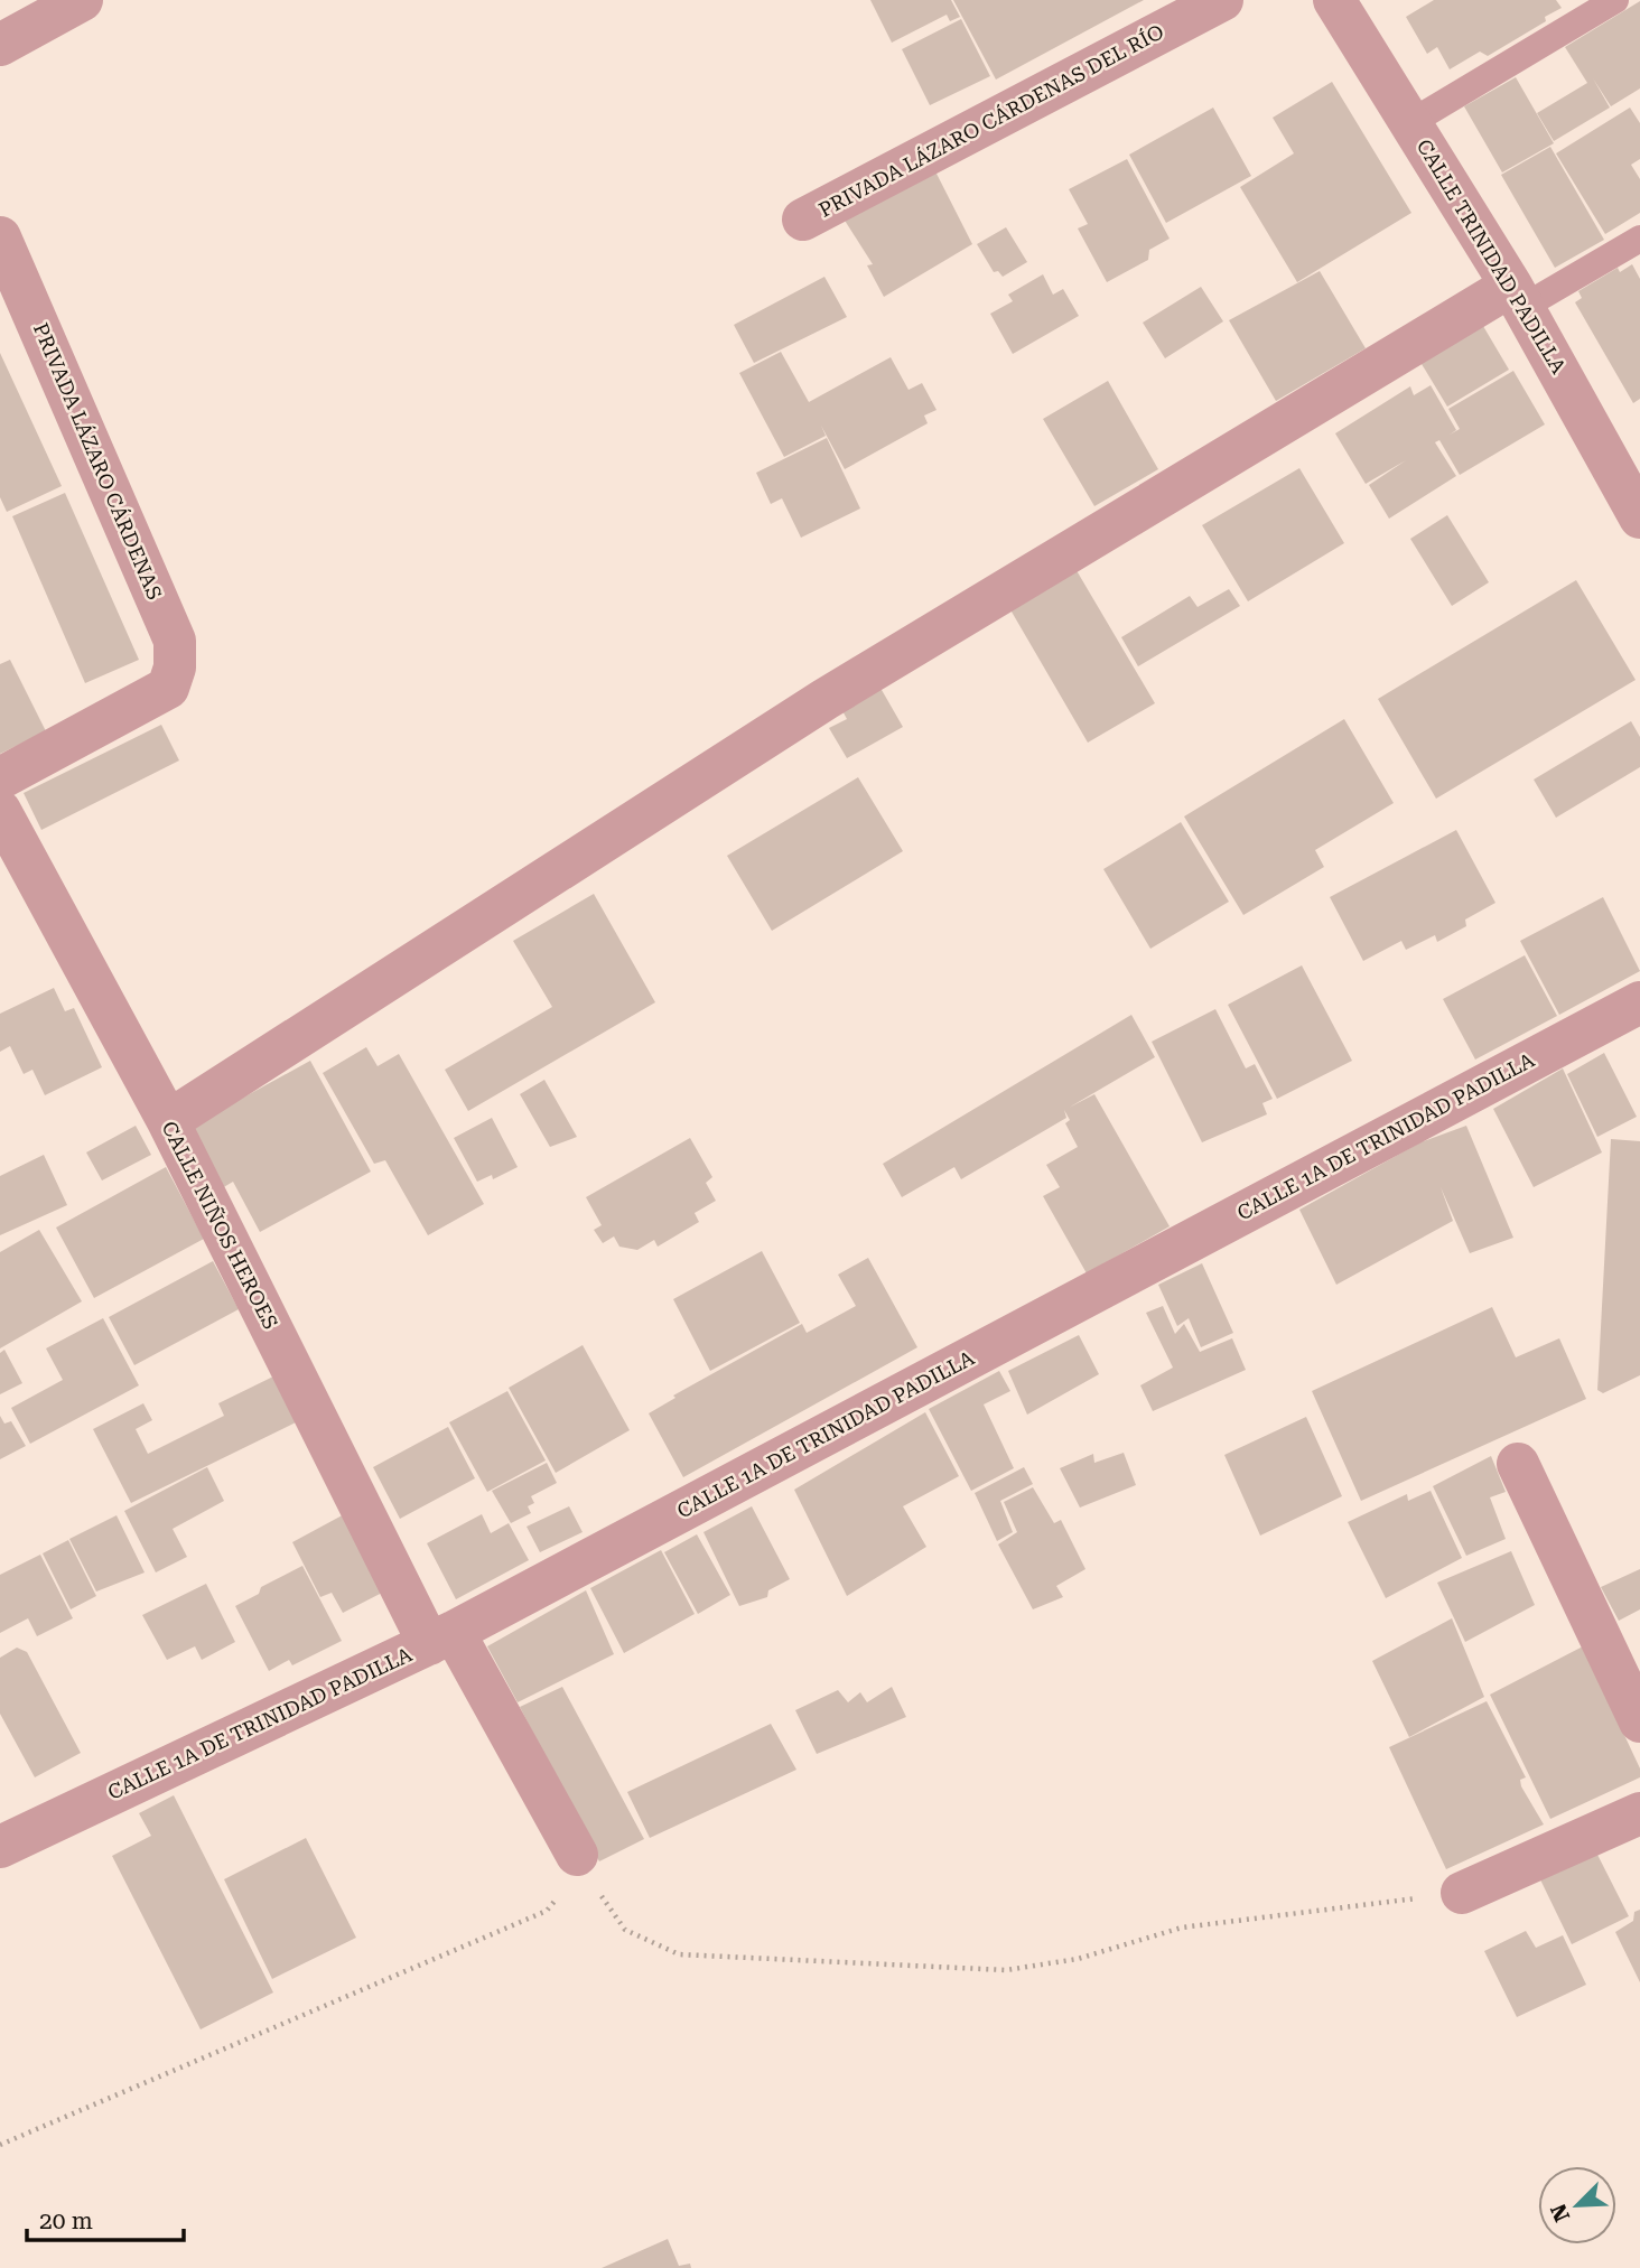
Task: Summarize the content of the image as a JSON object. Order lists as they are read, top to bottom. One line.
{"streets":{"street":["PRIVADA LÁZARO CÁRDENAS DEL RÍO","CALLE TRINIDAD PADILLA","PRIVADA LÁZARO CÁRDENAS","CALLE 1A DE TRINIDAD PADILLA","CALLE NIÑOS HEROES"]},"crossings":[["CALLE 1A DE TRINIDAD PADILLA","CALLE NIÑOS HEROES"]],"scale_bar":"20 m","north":"bottom left"}
